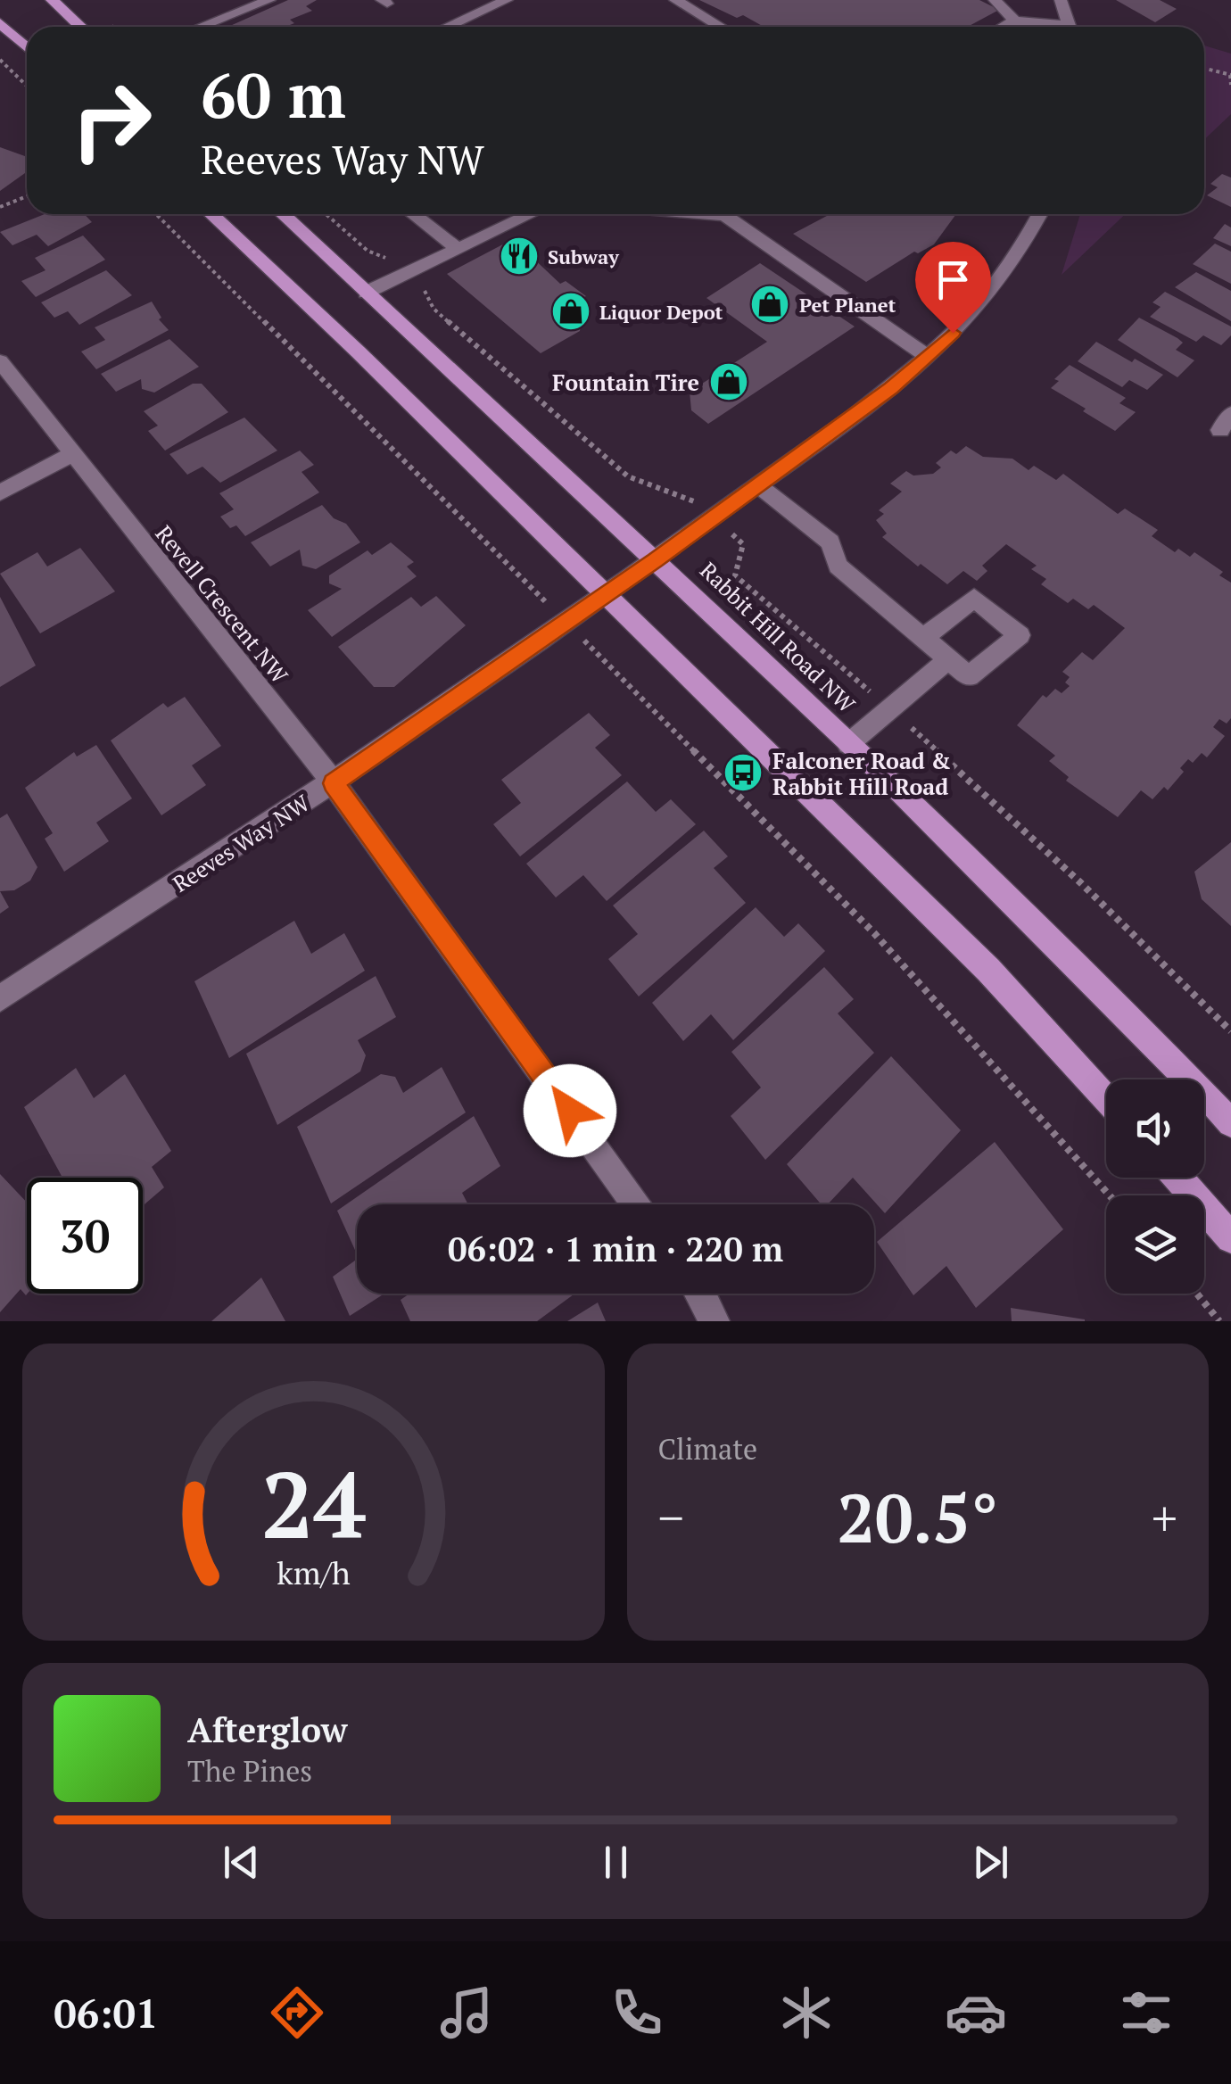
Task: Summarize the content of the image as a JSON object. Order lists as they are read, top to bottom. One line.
{"streets":{"main road":["Rabbit Hill Road NW"],"street":["Revell Crescent NW","Reeves Way NW"]},"crossings":[["Revell Crescent NW","Reeves Way NW"],["Rabbit Hill Road NW","Reeves Way NW"]],"places":{"restaurant":["Subway"],"shop":["Pet Planet","Liquor Depot","Fountain Tire"],"bus stop":["Falconer Road & Rabbit Hill Road"]},"page":{"turn":["60 m","Reeves Way NW"],"limit":"30","trip":"06:02 · 1 min · 220 m","tile":"Climate","heat":["−","20.5°","+"],"song":["Afterglow","The Pines"],"tabs":"06:01","gauge":["24","km/h"]}}
